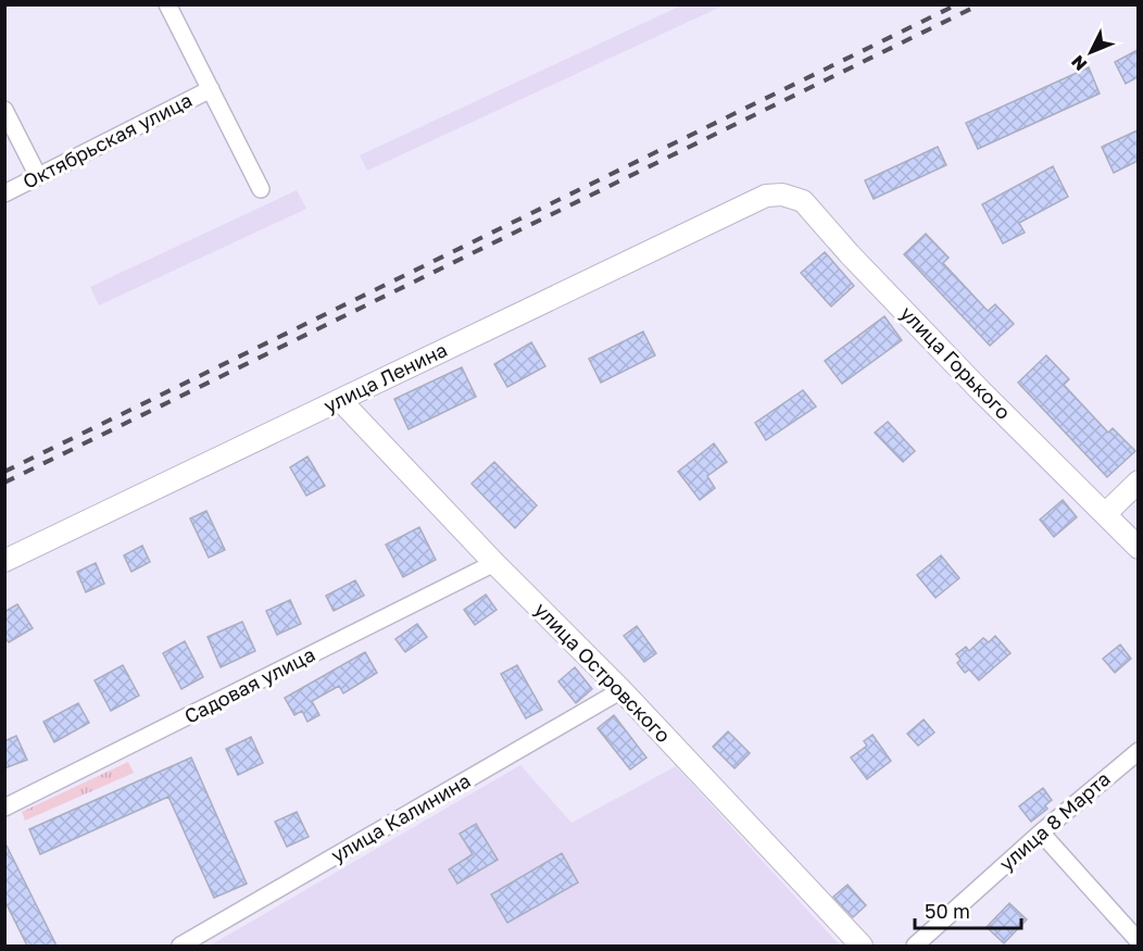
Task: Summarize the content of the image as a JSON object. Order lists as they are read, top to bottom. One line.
{"streets":{"street":["Октябрьская улица","улица Горького","улица Ленина","улица Островского","Садовая улица","улица Калинина","улица 8 Марта"]},"crossings":[["улица Горького","улица Ленина"],["улица Ленина","улица Островского"],["улица Островского","Садовая улица"],["улица Островского","улица Калинина"]],"scale_bar":"50 m","north":"bottom left"}
